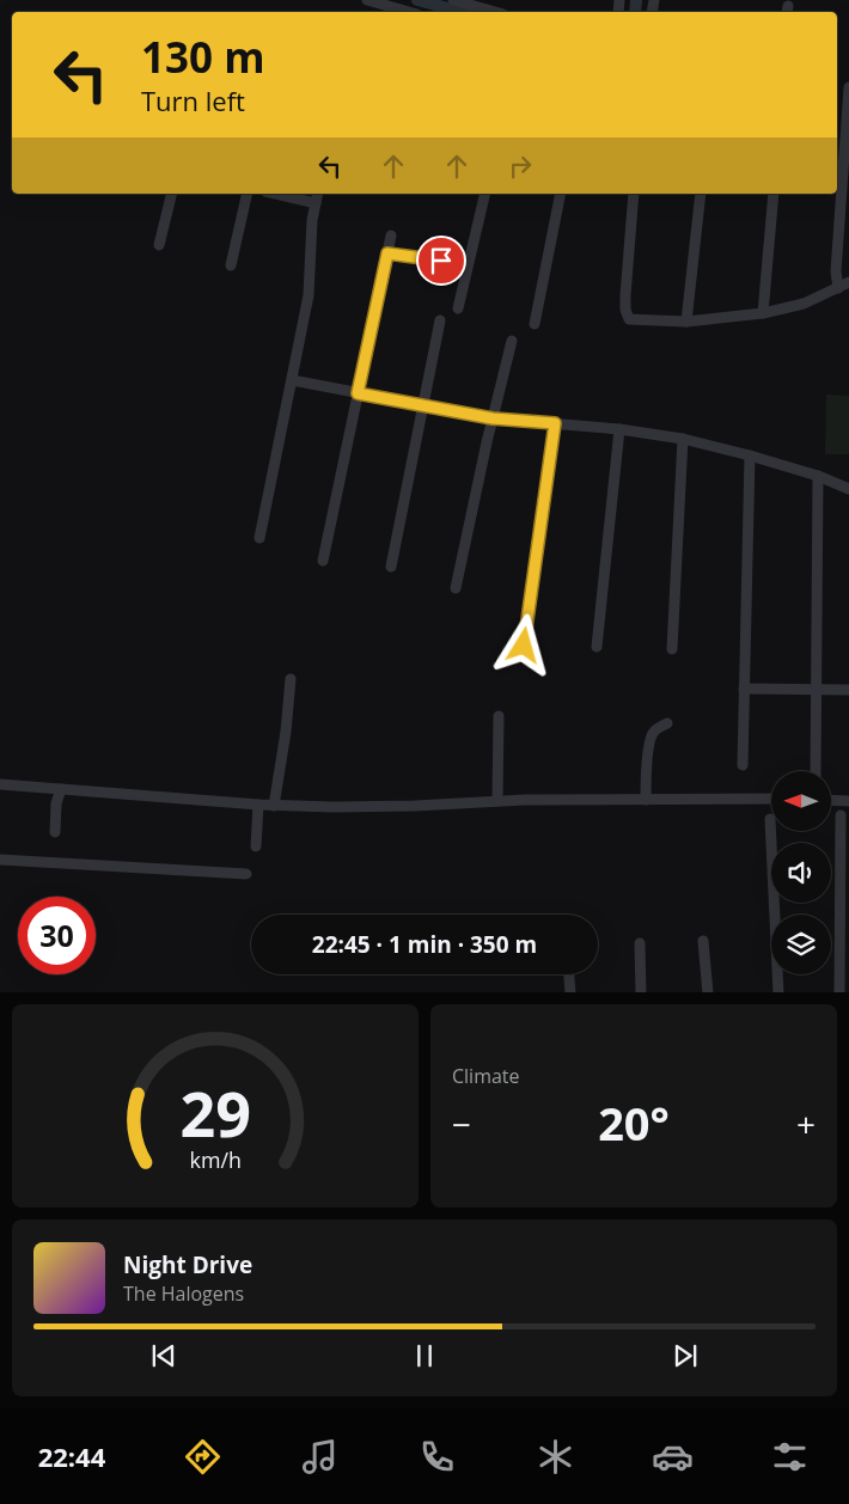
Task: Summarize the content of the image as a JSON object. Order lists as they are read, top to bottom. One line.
{"north":"left","page":{"turn":["130 m","Turn left"],"limit":"30","trip":"22:45 · 1 min · 350 m","tile":"Climate","heat":["−","20°","+"],"song":["Night Drive","The Halogens"],"tabs":"22:44","gauge":["29","km/h"]}}
